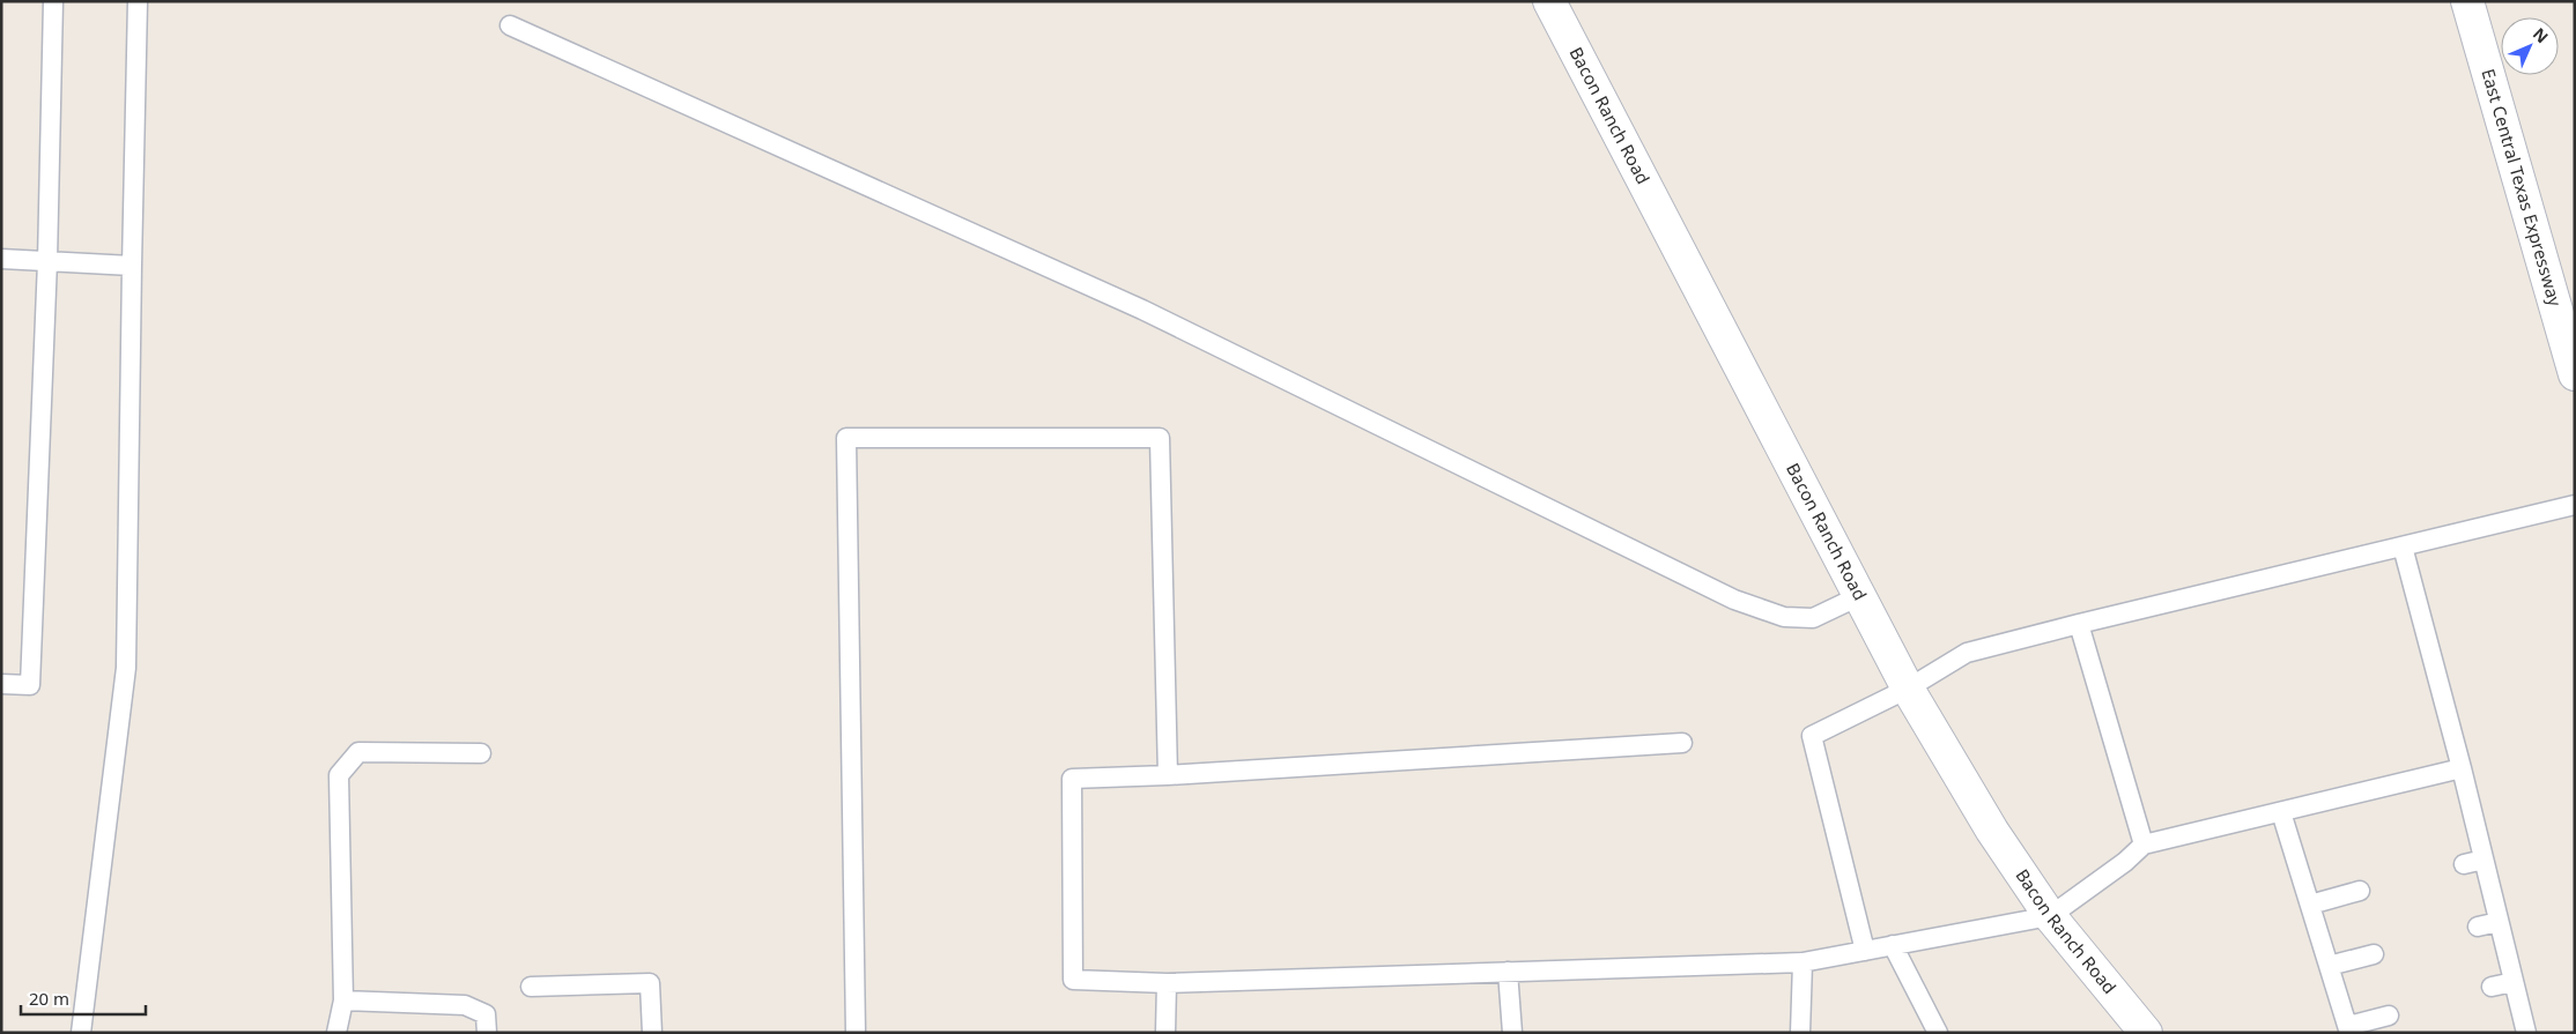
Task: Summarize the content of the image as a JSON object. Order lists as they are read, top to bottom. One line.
{"streets":{"street":["Bacon Ranch Road","East Central Texas Expressway"]},"scale_bar":"20 m","north":"top right"}
